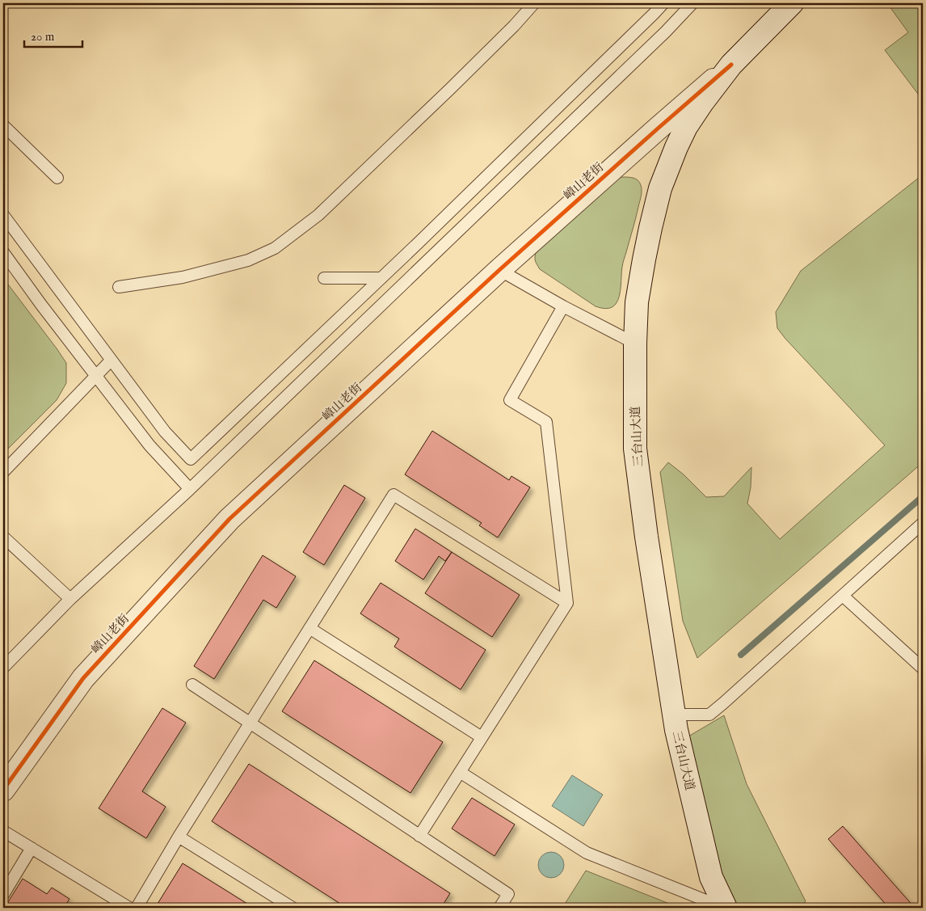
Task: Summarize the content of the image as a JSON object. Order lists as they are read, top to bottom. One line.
{"streets":{"street":["嶂山老街","三台山大道"]},"crossings":[["嶂山老街","三台山大道"]],"scale_bar":"20 m"}
